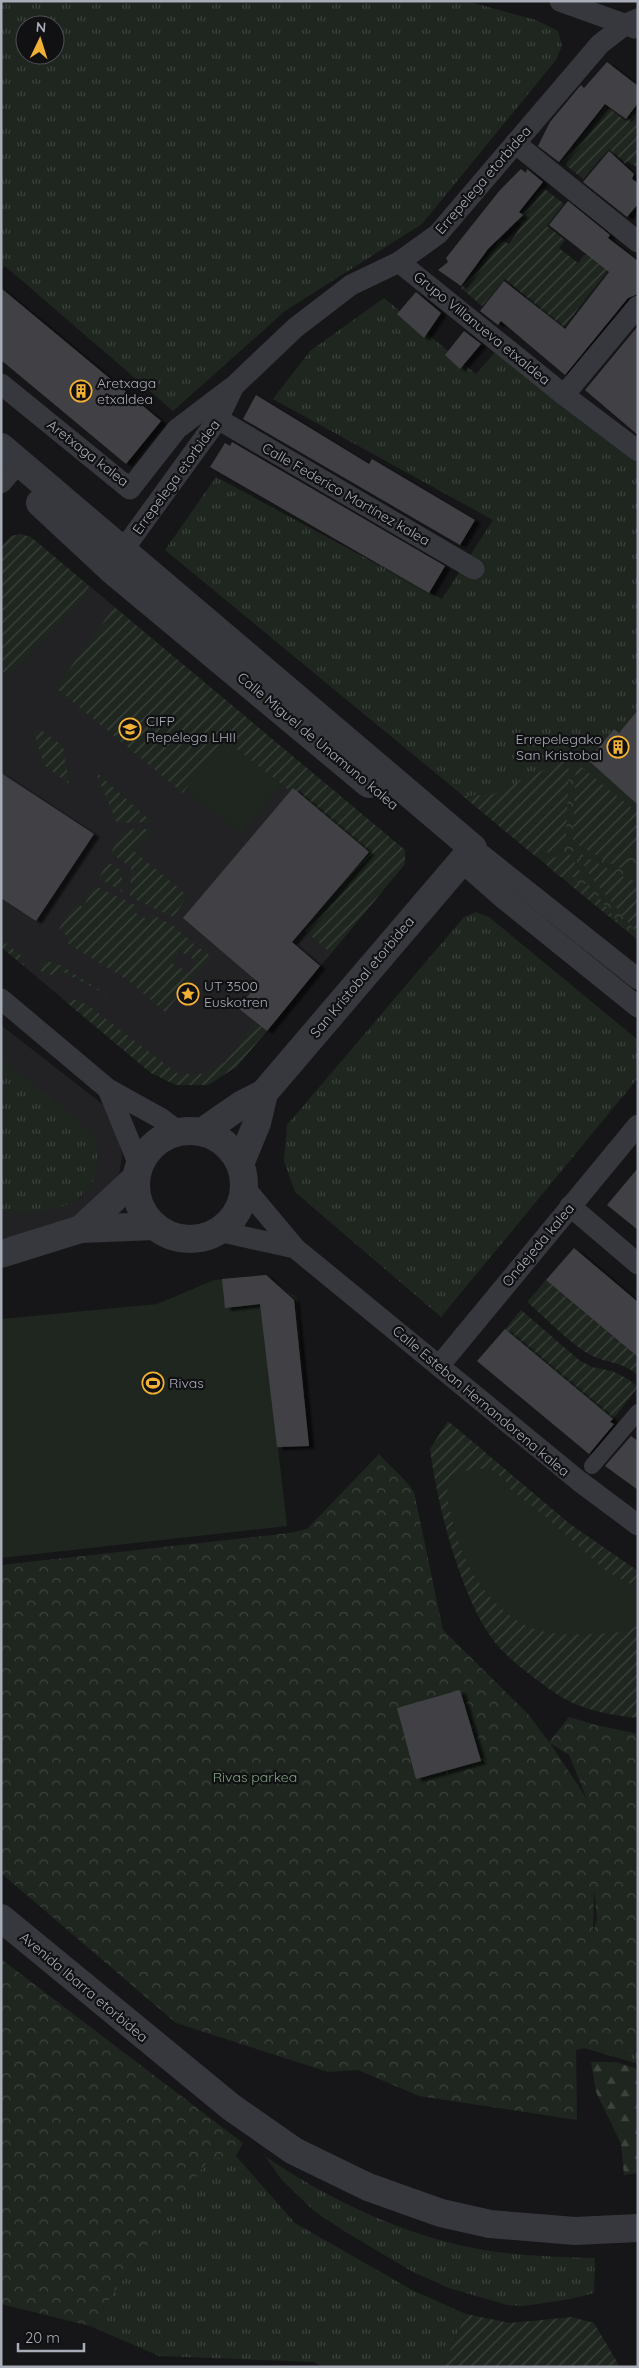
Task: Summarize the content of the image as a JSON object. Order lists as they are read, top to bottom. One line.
{"streets":{"street":["Errepelega etorbidea","Grupo Villanueva etxaldea","Aretxaga kalea","Calle Federico Martínez kalea","Calle Miguel de Unamuno kalea","San Kristobal etorbidea","Ondejeda kalea","Calle Esteban Hernandorena kalea","Avenida Ibarra etorbidea"]},"crossings":[["Errepelega etorbidea","Grupo Villanueva etxaldea"],["Errepelega etorbidea","Aretxaga kalea"],["Errepelega etorbidea","Calle Federico Martínez kalea"],["Errepelega etorbidea","Calle Miguel de Unamuno kalea"],["Calle Miguel de Unamuno kalea","San Kristobal etorbidea"],["San Kristobal etorbidea","Calle Esteban Hernandorena kalea"],["Ondejeda kalea","Calle Esteban Hernandorena kalea"]],"parks":["Rivas parkea"],"places":{"building":["Aretxaga etxaldea","Errepelegako San Kristobal"],"school or university":["CIFP Repélega LHII"],"place":["UT 3500 Euskotren"],"sports":["Rivas"]},"scale_bar":"20 m","north":"top"}
